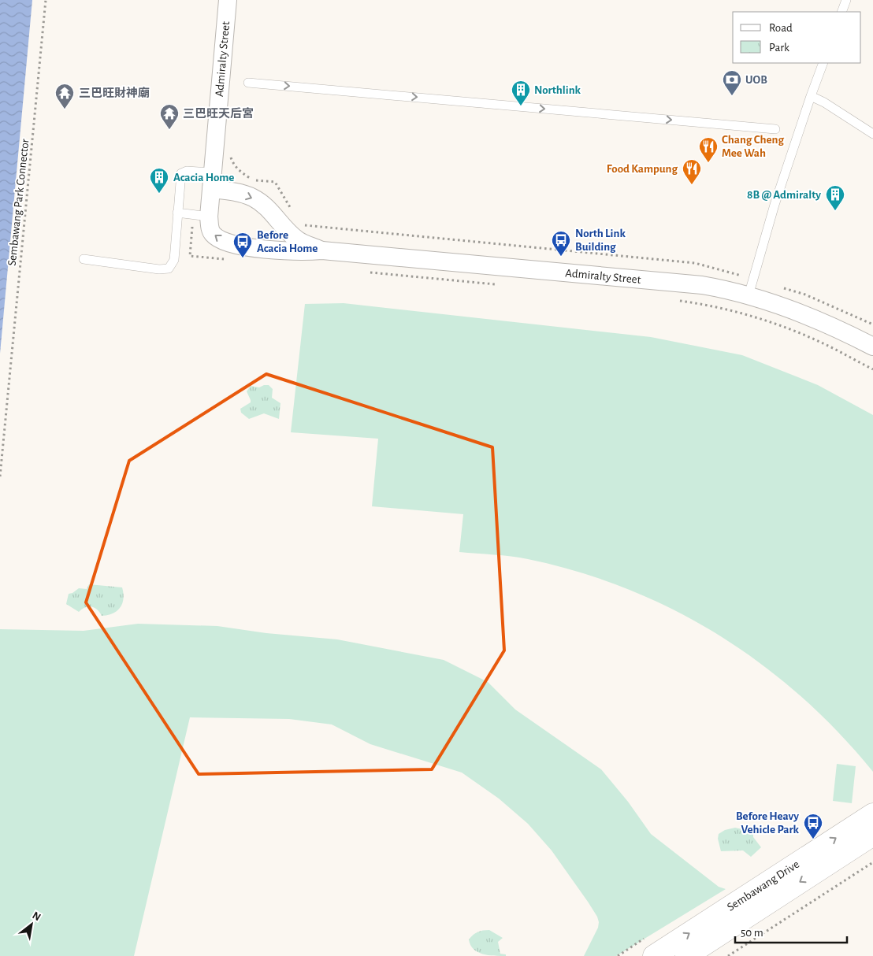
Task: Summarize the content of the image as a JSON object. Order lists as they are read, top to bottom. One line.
{"streets":{"main road":["Sembawang Drive"],"street":["Admiralty Street"],"path":["Sembawang Park Connector"]},"places":{"bank":["UOB"],"building":["Northlink","Acacia Home","8B @ Admiralty"],"temple":["三巴旺財神廟","三巴旺天后宮"],"restaurant":["Chang Cheng Mee Wah","Food Kampung"],"bus stop":["North Link Building","Before Acacia Home","Before Heavy Vehicle Park"]},"legend":["Road","Park"],"scale_bar":"50 m","north":"top right"}
